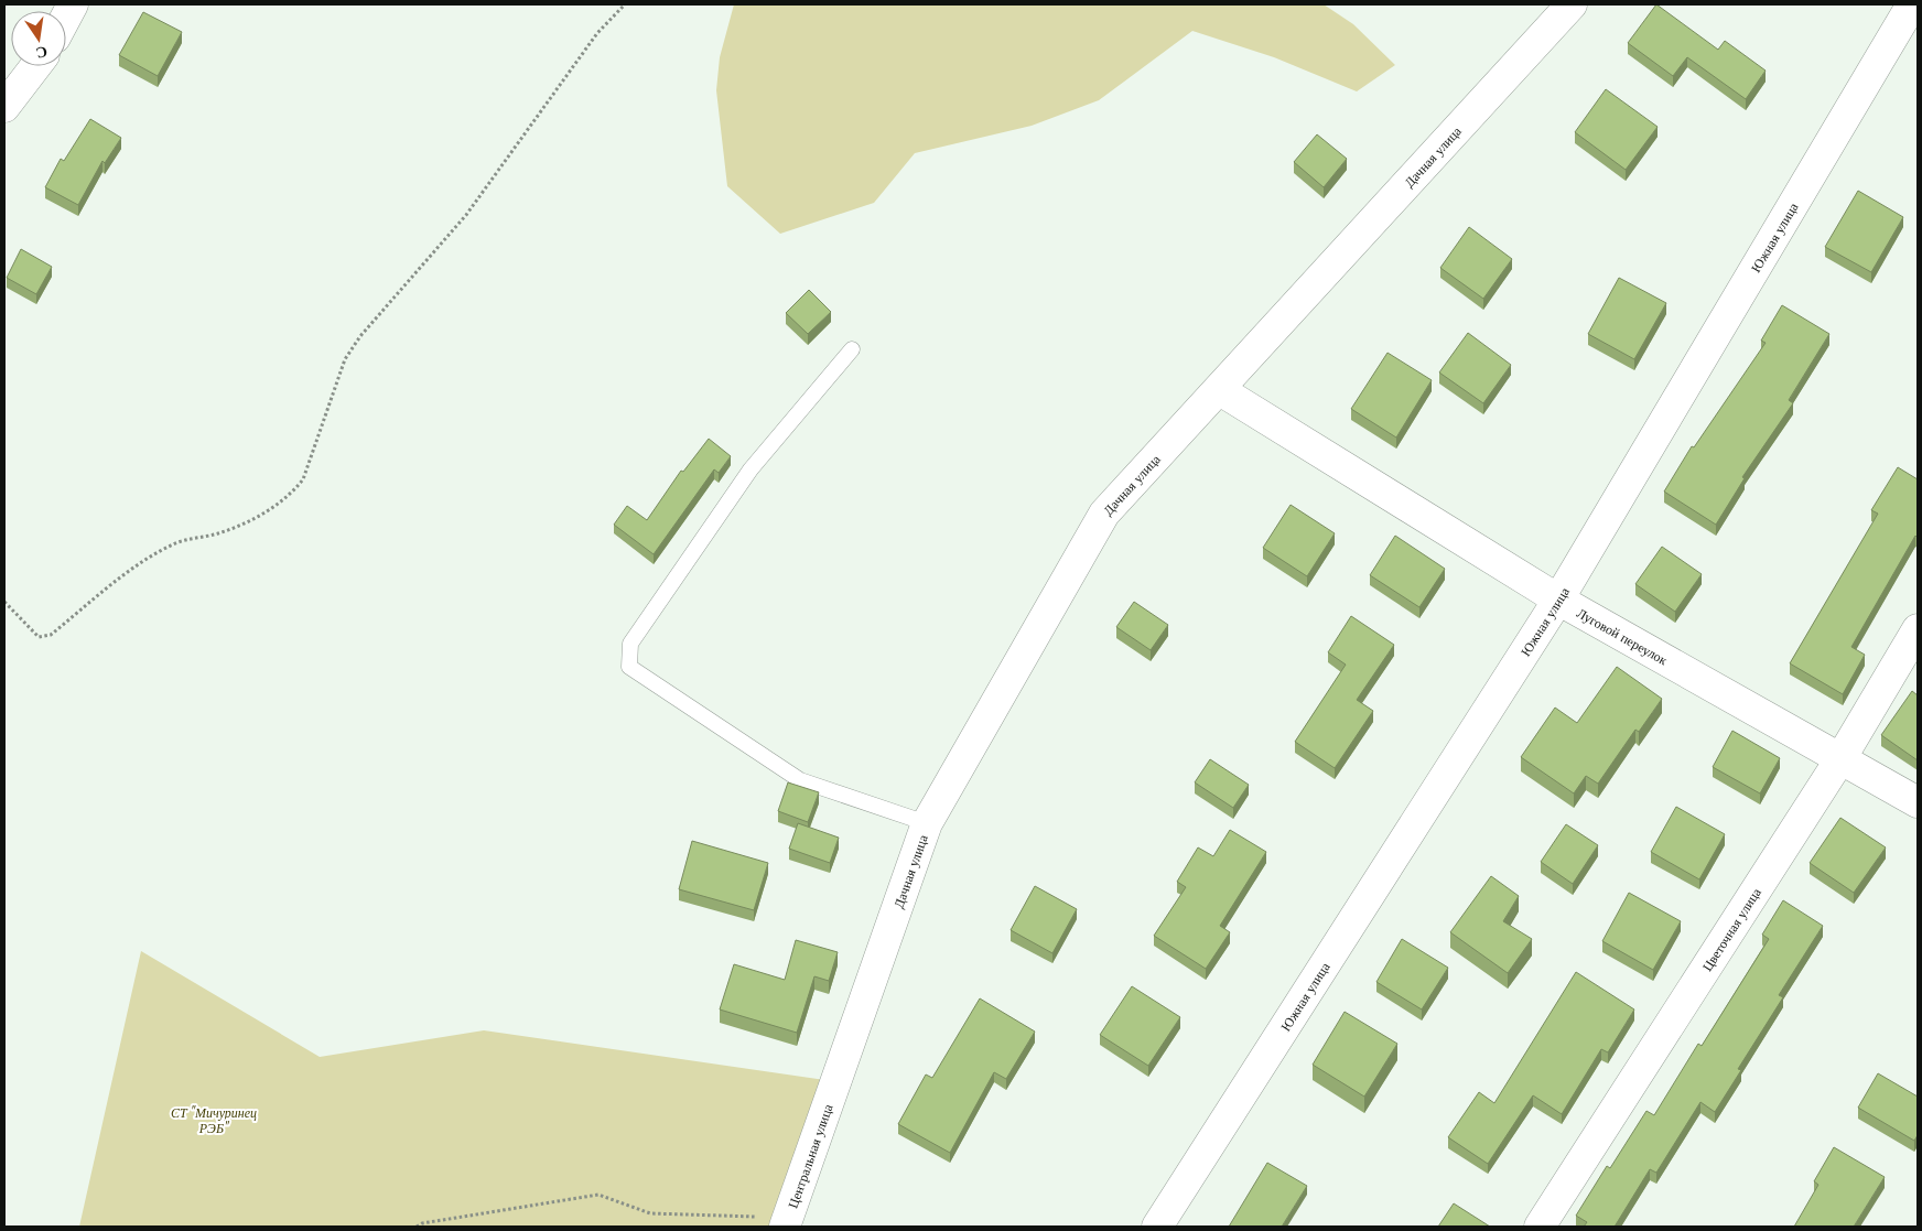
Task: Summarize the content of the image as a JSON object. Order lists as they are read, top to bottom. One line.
{"streets":{"street":["Дачная улица","Южная улица","Луговой переулок","Цветочная улица","Центральная улица"]},"crossings":[["Дачная улица","Луговой переулок"],["Дачная улица","Центральная улица"],["Южная улица","Луговой переулок"],["Луговой переулок","Цветочная улица"]],"parks":["СТ \"Мичуринец РЭБ\""],"north":"bottom"}
